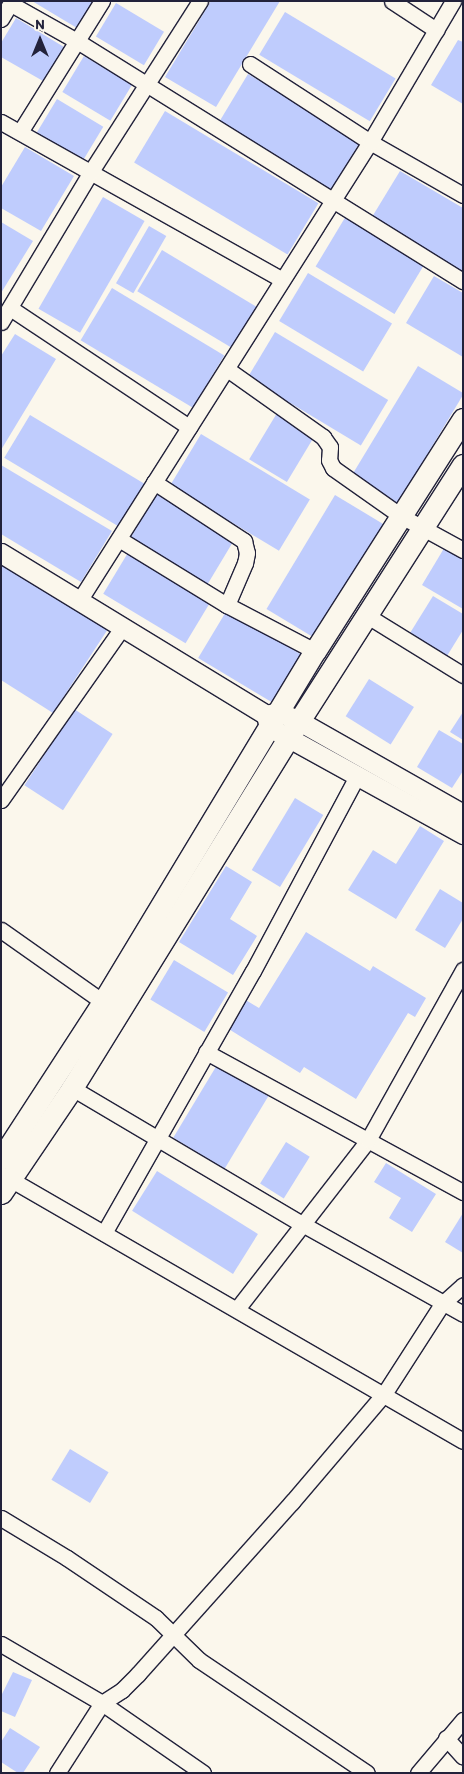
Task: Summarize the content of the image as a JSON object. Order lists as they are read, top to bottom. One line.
{"north":"top"}
